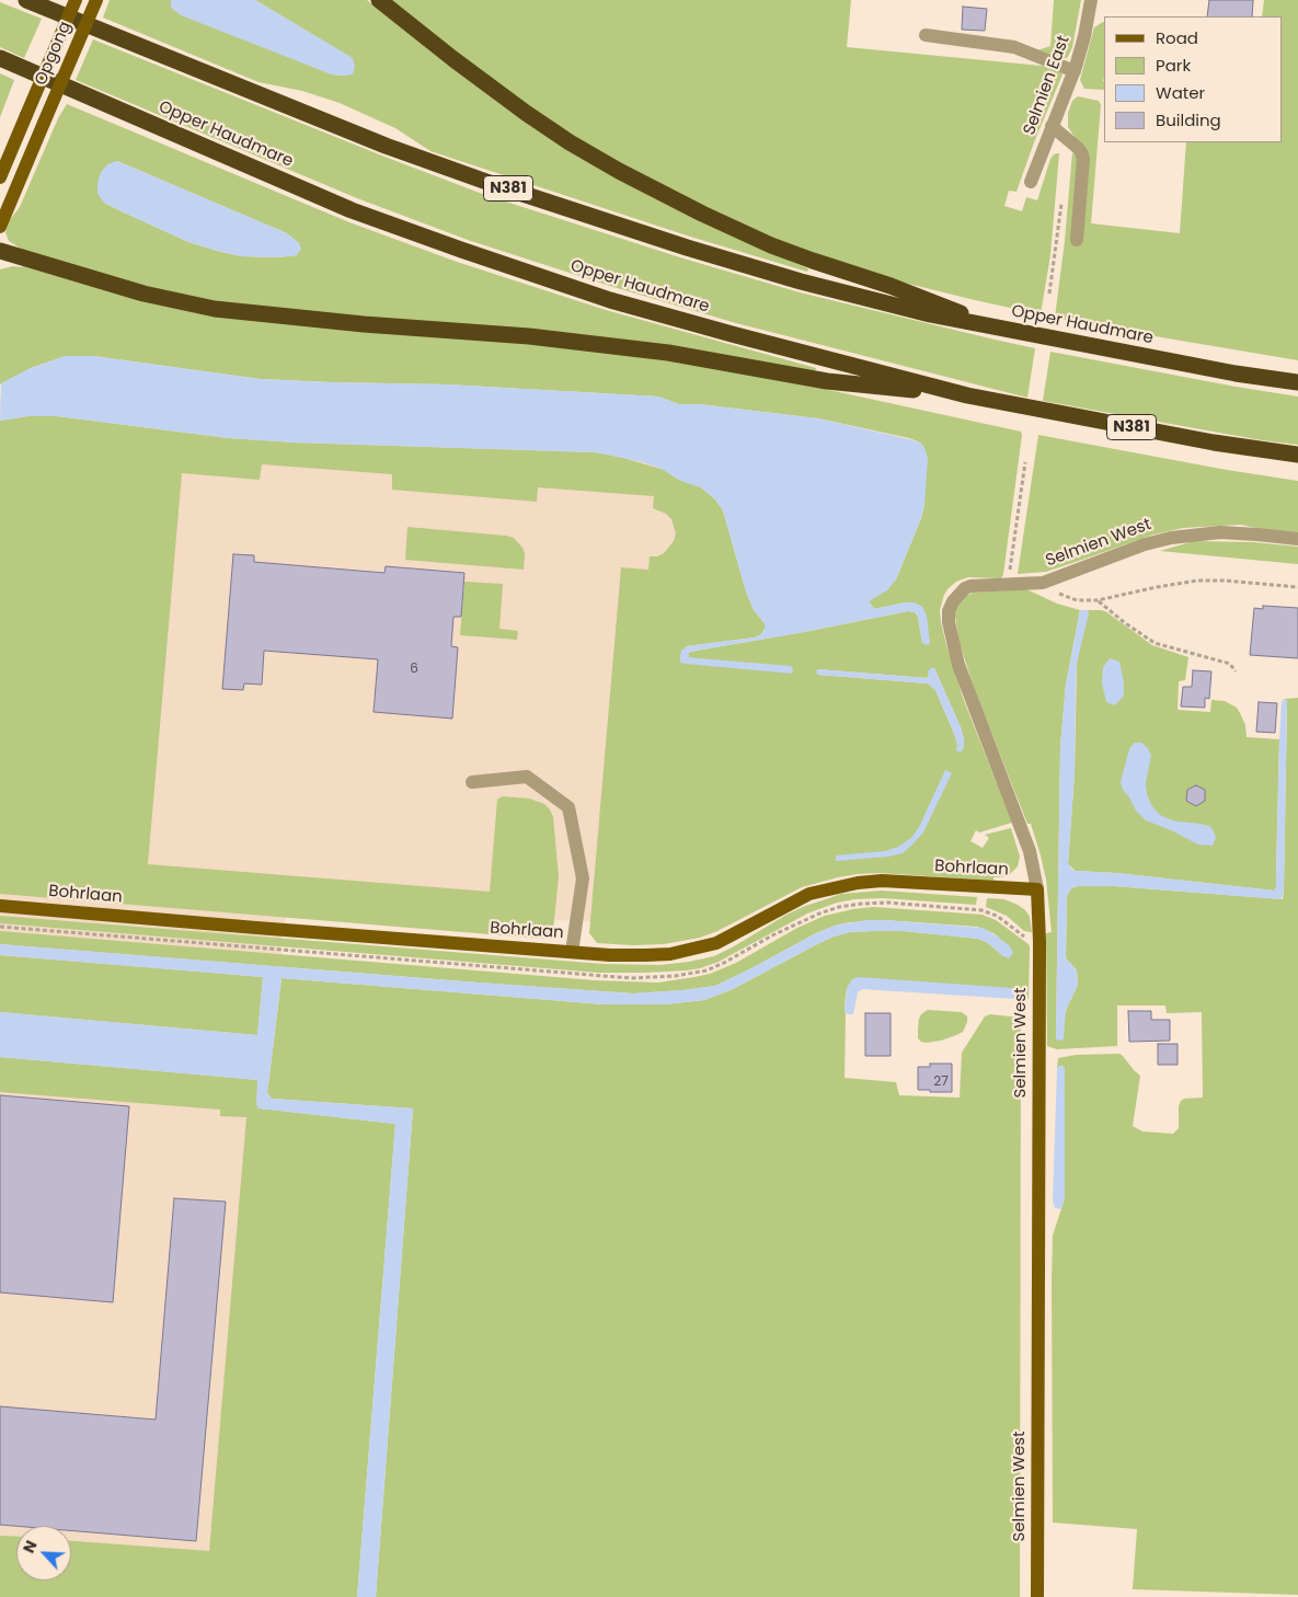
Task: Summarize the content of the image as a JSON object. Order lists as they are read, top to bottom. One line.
{"streets":{"highway":["Opper Haudmare","N381"],"main road":["Opgong","Selmien West","Bohrlaan"],"street":["Selmien East"]},"crossings":[["Opper Haudmare","N381"],["Selmien West","Bohrlaan"]],"house_numbers":["6","27"],"legend":["Road","Park","Water","Building"],"north":"top left"}
